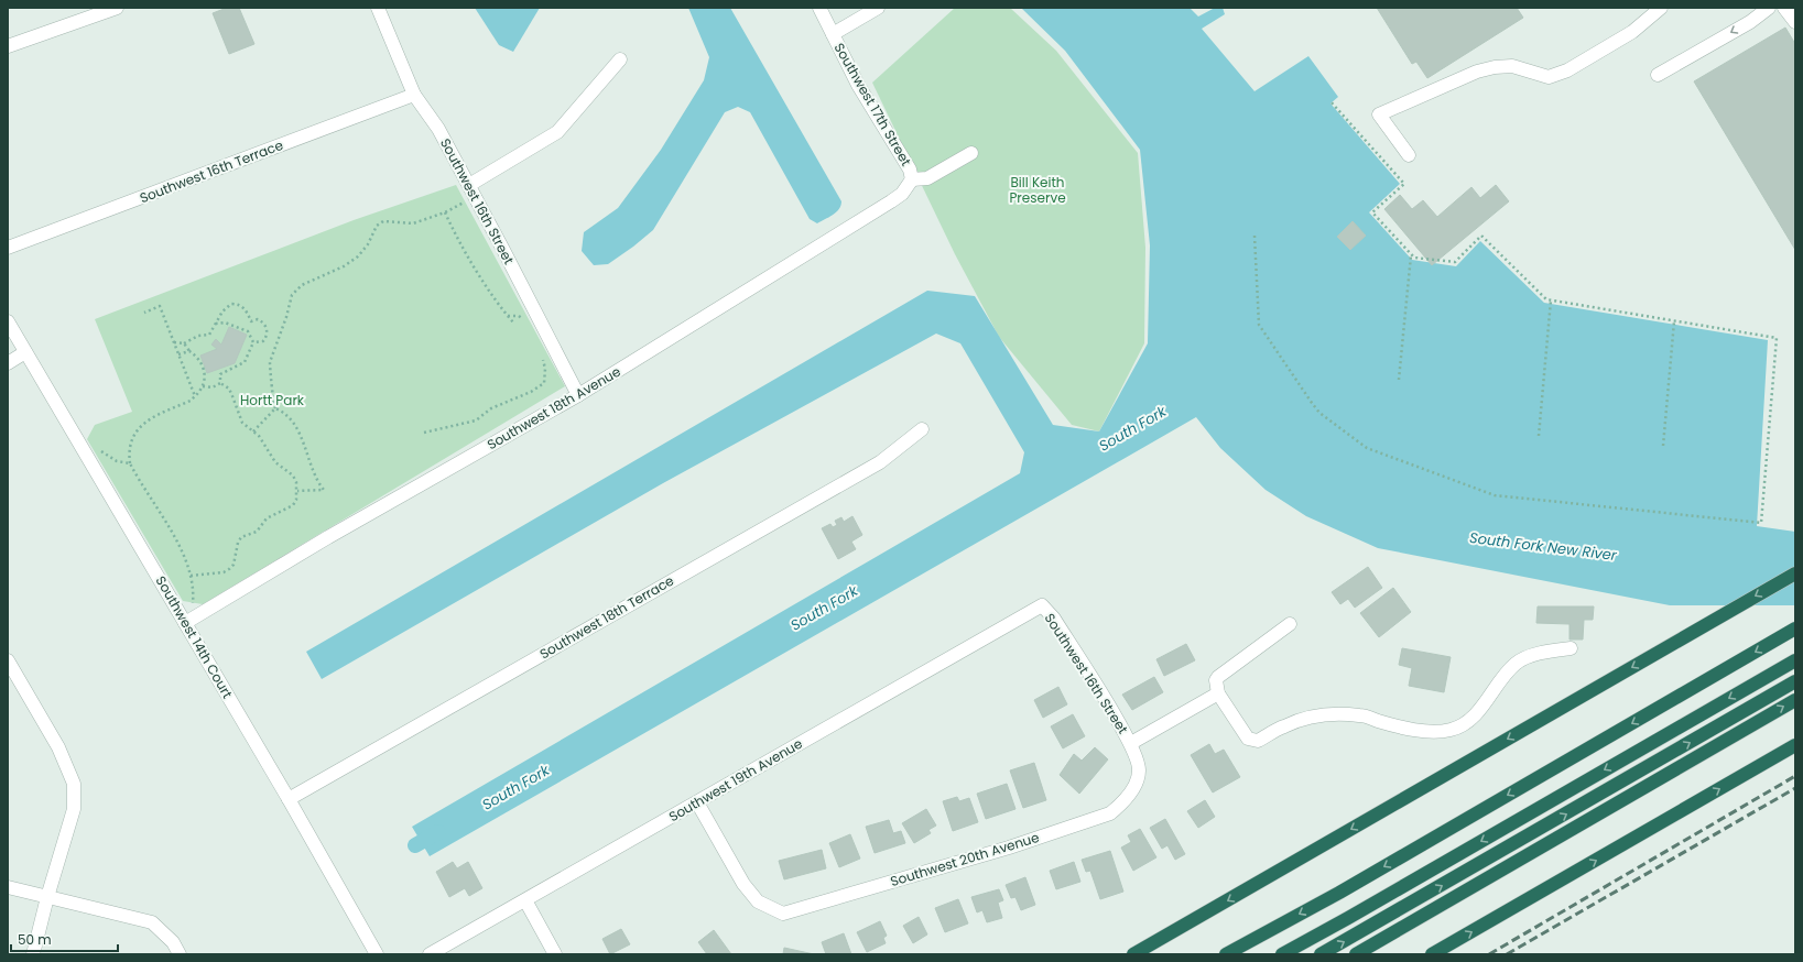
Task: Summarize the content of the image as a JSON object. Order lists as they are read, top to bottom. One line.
{"streets":{"street":["Southwest 17th Street","Southwest 16th Terrace","Southwest 16th Street","Southwest 18th Avenue","Southwest 18th Terrace","Southwest 14th Court","Southwest 19th Avenue","Southwest 20th Avenue"]},"crossings":[["Southwest 17th Street","Southwest 18th Avenue"],["Southwest 16th Terrace","Southwest 16th Street"],["Southwest 16th Street","Southwest 18th Avenue"],["Southwest 16th Street","Southwest 19th Avenue"],["Southwest 16th Street","Southwest 20th Avenue"],["Southwest 18th Avenue","Southwest 14th Court"],["Southwest 18th Terrace","Southwest 14th Court"],["Southwest 19th Avenue","Southwest 20th Avenue"]],"water":["South Fork","South Fork New River"],"parks":["Bill Keith Preserve","Hortt Park"],"scale_bar":"50 m"}
